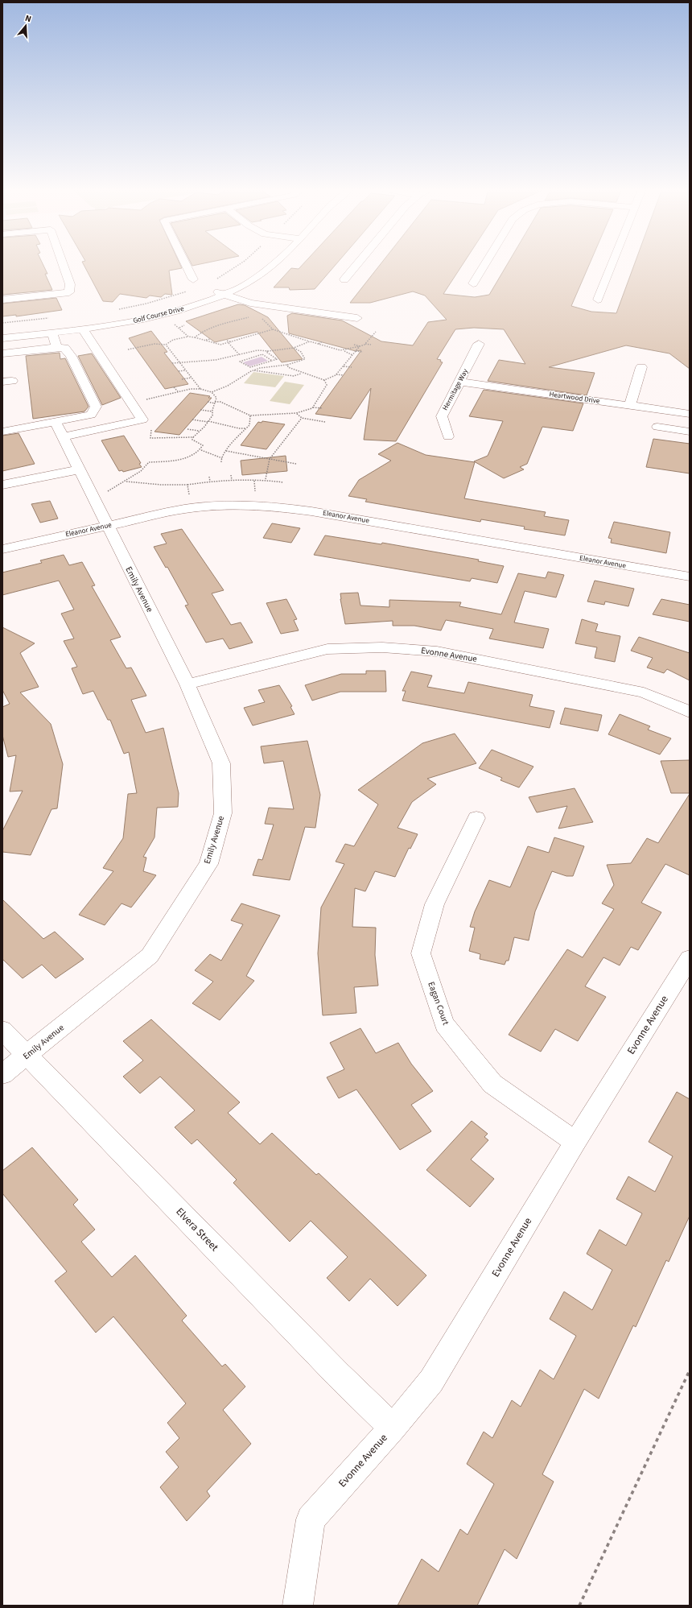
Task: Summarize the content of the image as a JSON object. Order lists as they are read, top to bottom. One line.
{"streets":{"street":["Golf Course Drive","Hermitage Way","Heartwood Drive","Eleanor Avenue","Emily Avenue","Evonne Avenue","Eagan Court","Elvera Street"]},"crossings":[["Hermitage Way","Heartwood Drive"],["Eleanor Avenue","Emily Avenue"],["Emily Avenue","Evonne Avenue"],["Emily Avenue","Elvera Street"],["Evonne Avenue","Eagan Court"],["Evonne Avenue","Elvera Street"]],"north":"top"}
